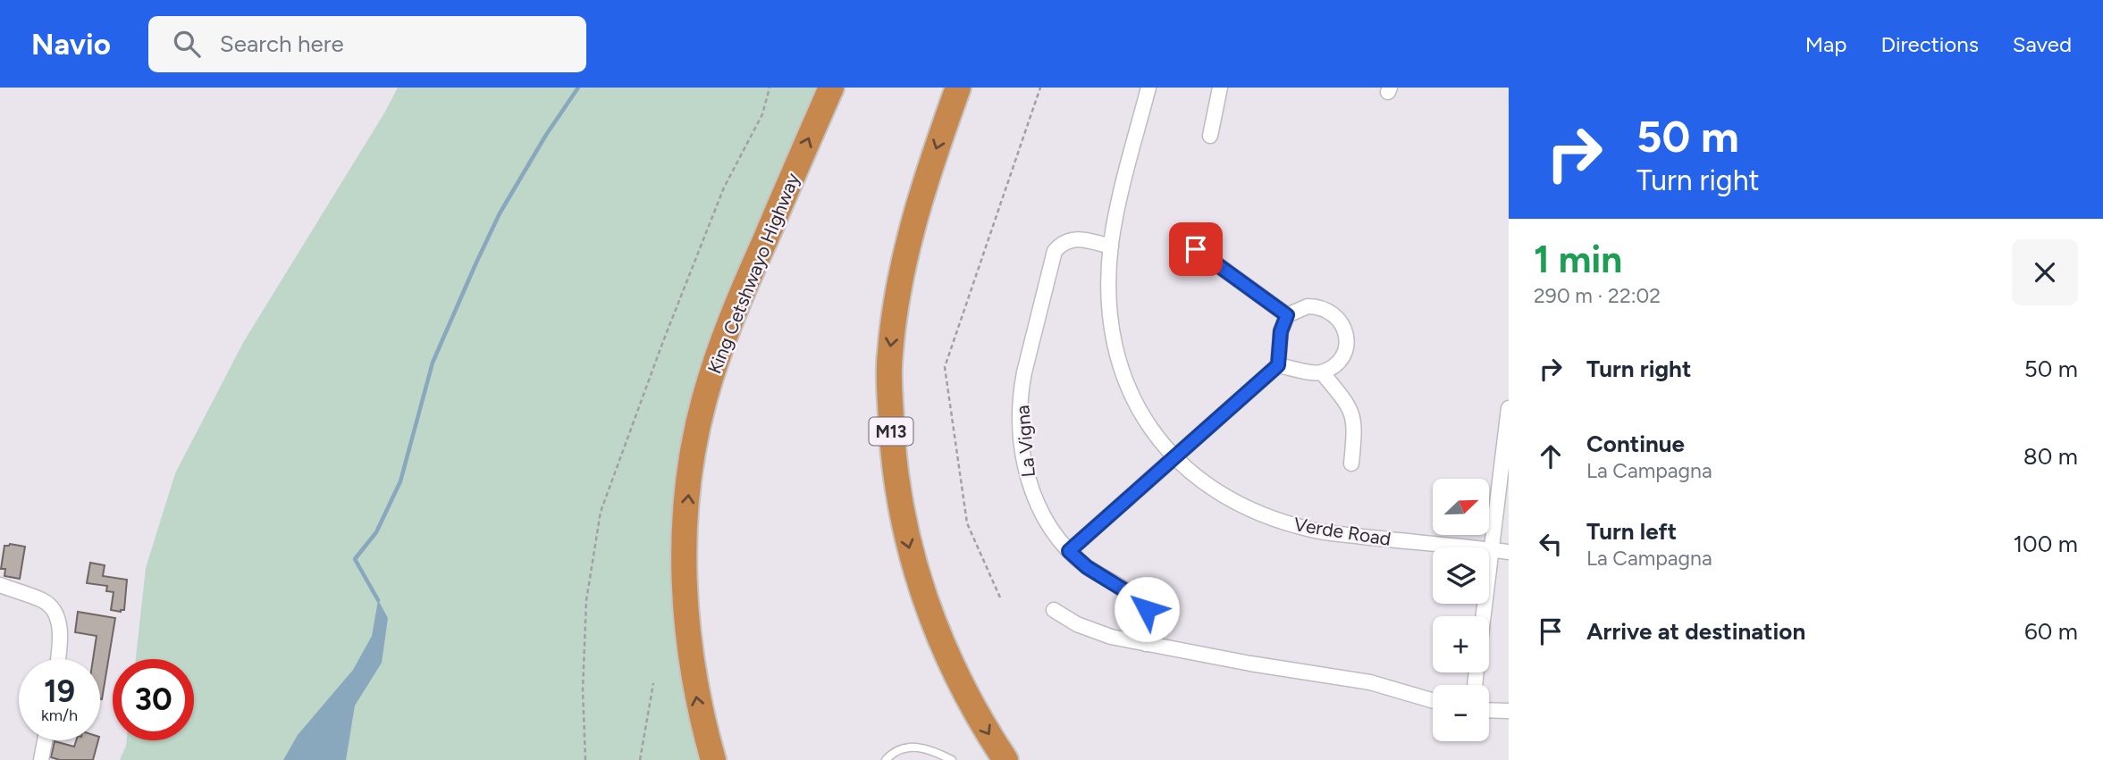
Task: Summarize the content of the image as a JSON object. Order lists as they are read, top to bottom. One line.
{"streets":{"highway":["King Cetshwayo Highway","M13"],"street":["La Vigna","Verde Road"]},"crossings":[["La Vigna","Verde Road"]],"north":"top right","page":{"header":"Navio","search":"Search here","nav":["Map","Directions","Saved"],"turn":["50 m","Turn right"],"heading":["1 min","290 m · 22:02"],"list":[{"name":"Turn right","value":"50 m"},{"name":"Continue","note":"La Campagna","value":"80 m"},{"name":"Turn left","note":"La Campagna","value":"100 m"},{"name":"Arrive at destination","value":"60 m"}],"map_buttons":["+","−"],"speed":"19 km/h","limit":"30"}}
